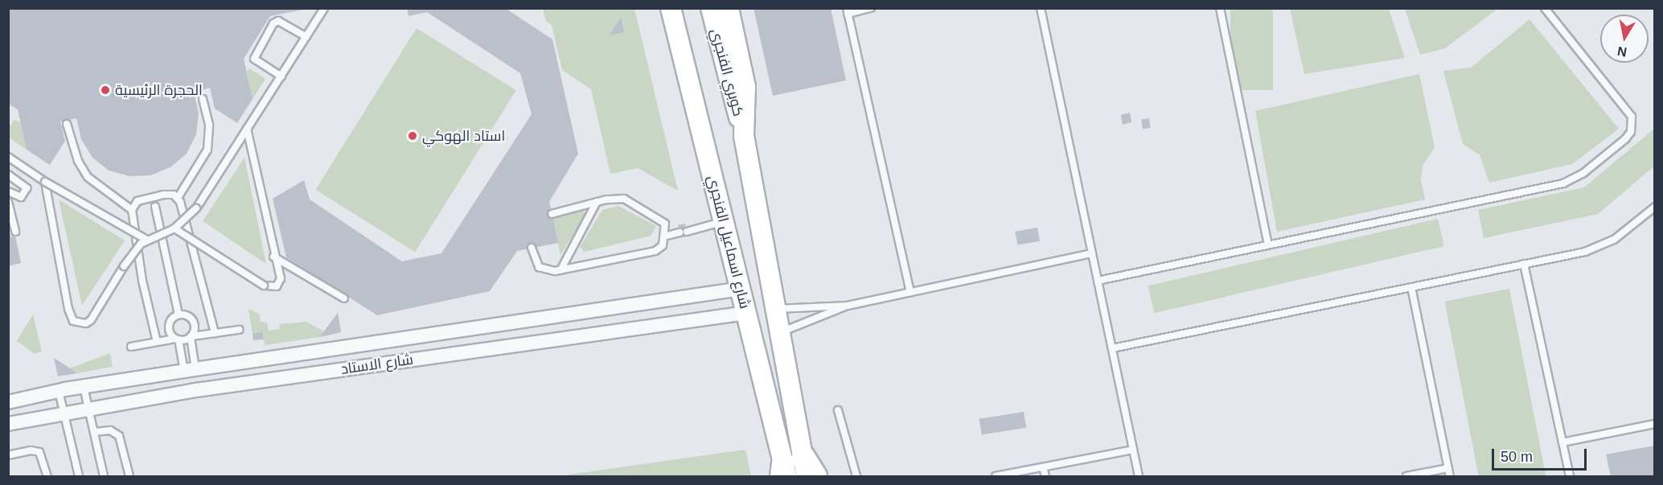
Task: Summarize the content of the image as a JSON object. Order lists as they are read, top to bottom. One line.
{"streets":{"main road":["كوبري الفنجري","شارع اسماعيل الفنجري"],"street":["شارع الاستاد"]},"crossings":[["شارع اسماعيل الفنجري","شارع الاستاد"]],"places":["الحجرة الرئيسية","استاد الهوكي"],"scale_bar":"50 m","north":"bottom"}
